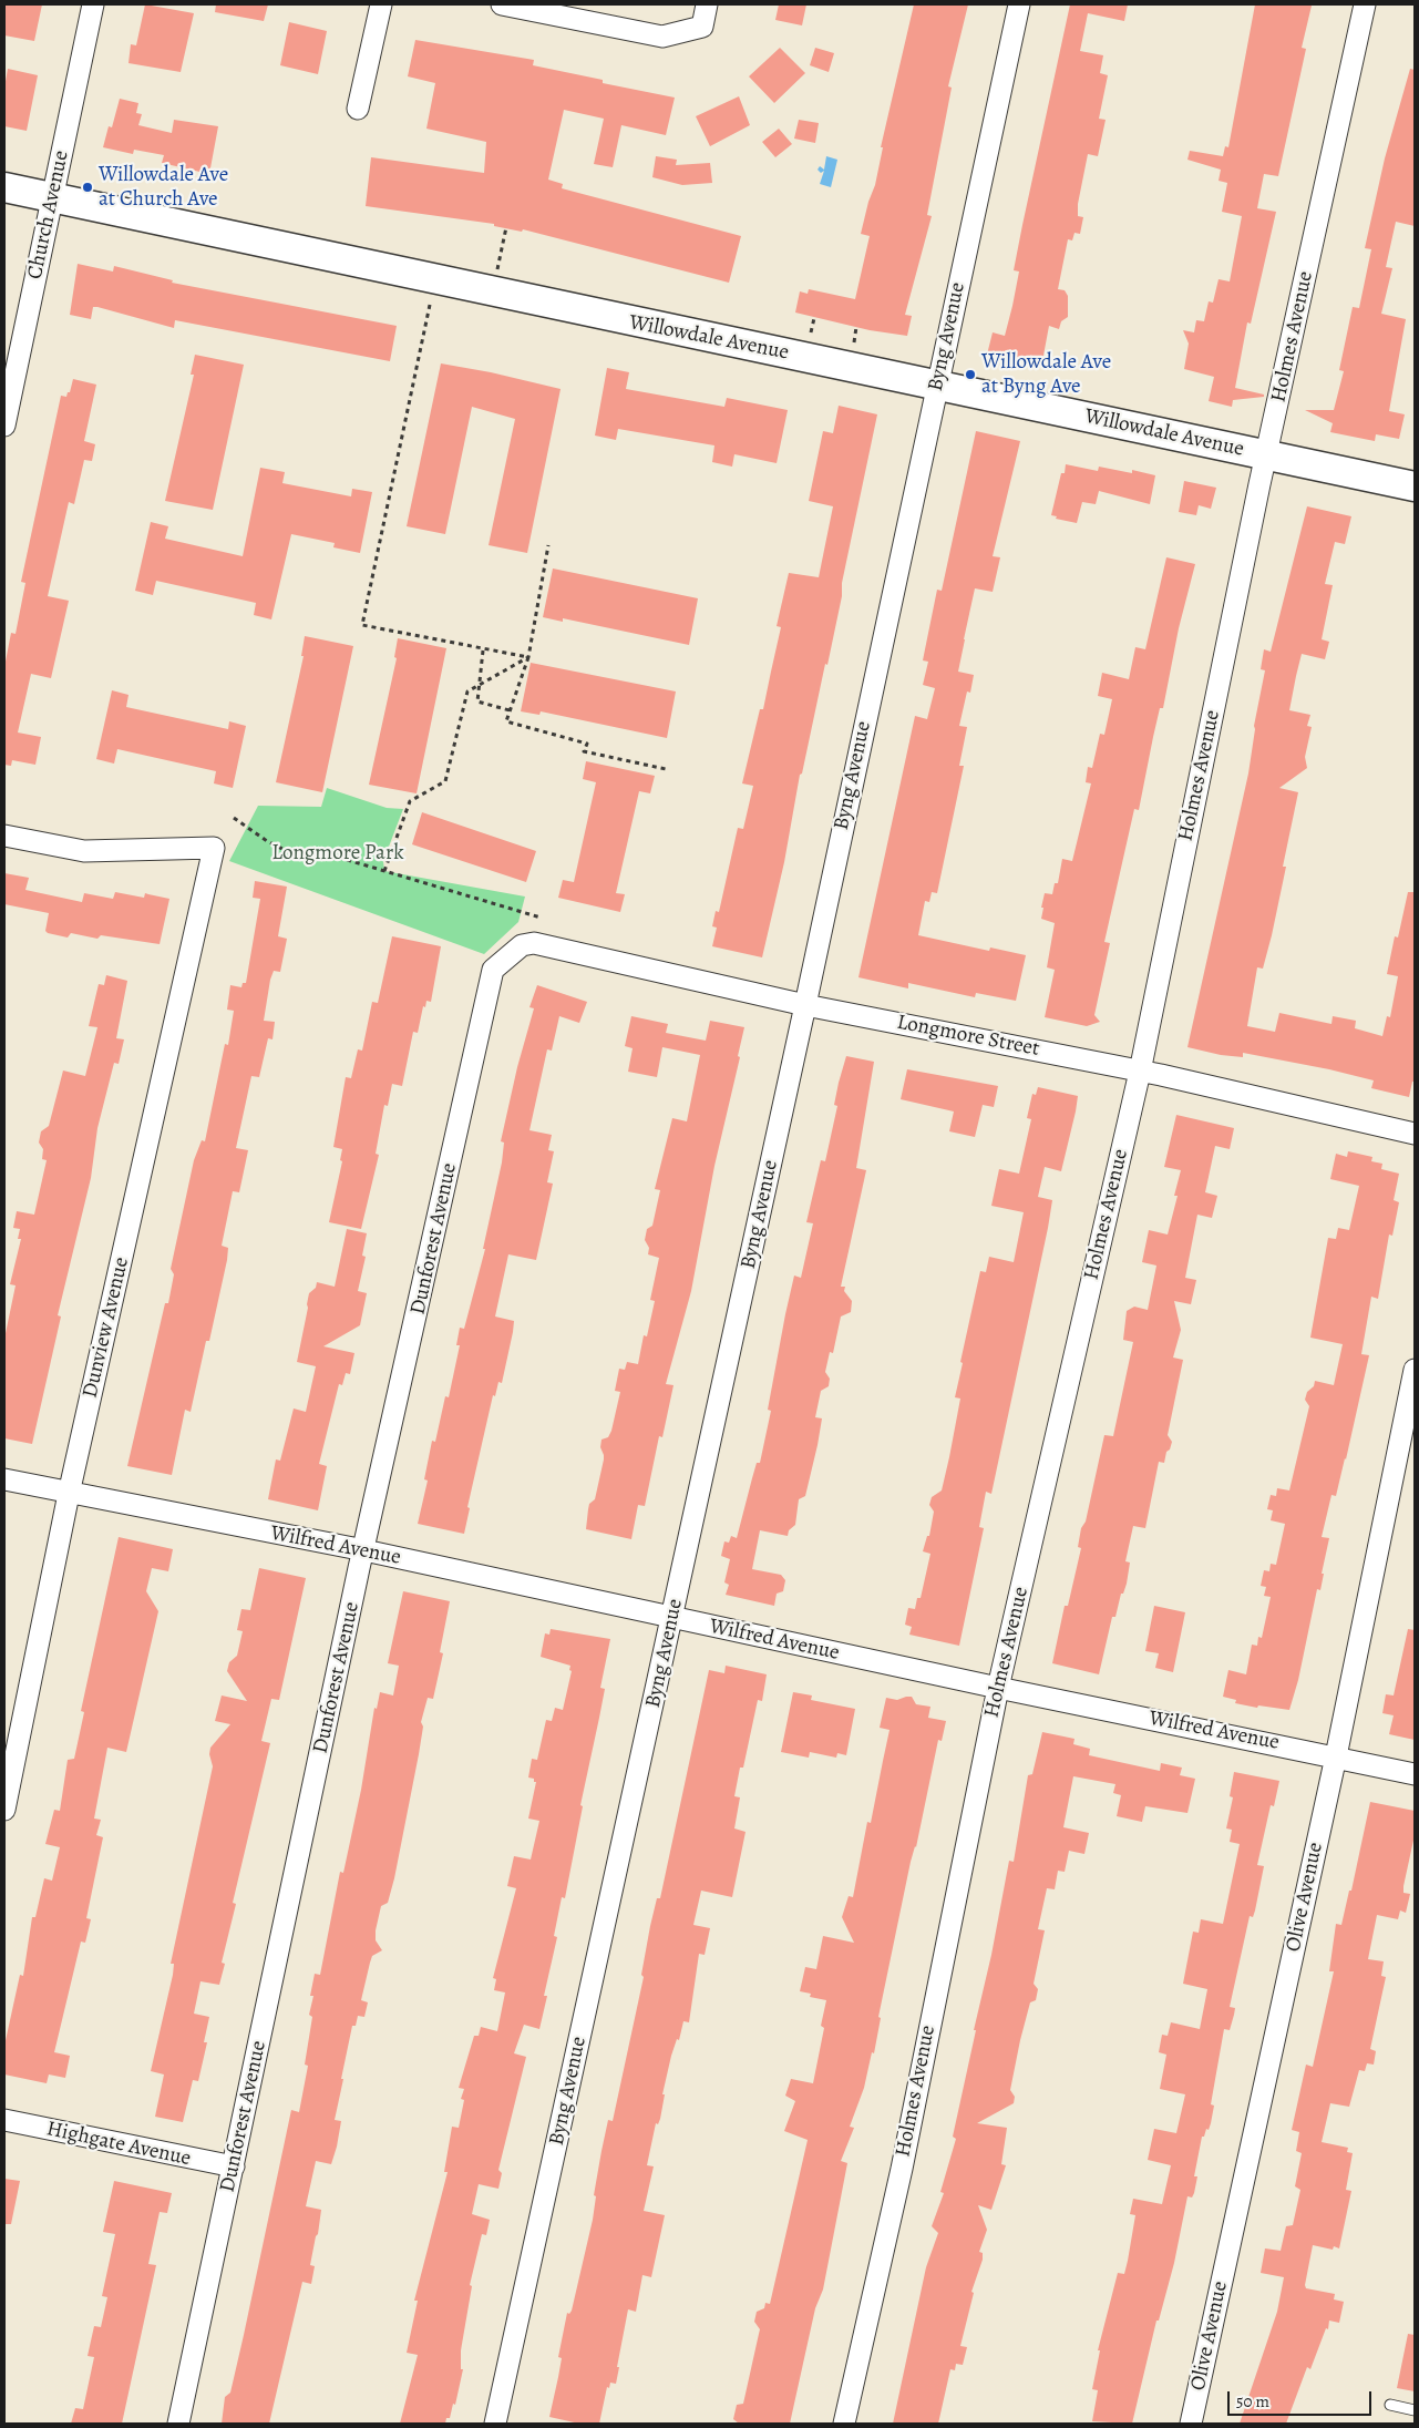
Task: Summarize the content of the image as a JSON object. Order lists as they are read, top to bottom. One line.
{"streets":{"street":["Church Avenue","Byng Avenue","Holmes Avenue","Willowdale Avenue","Longmore Street","Dunforest Avenue","Dunview Avenue","Wilfred Avenue","Olive Avenue","Highgate Avenue"]},"crossings":[["Church Avenue","Willowdale Avenue"],["Byng Avenue","Willowdale Avenue"],["Byng Avenue","Longmore Street"],["Byng Avenue","Wilfred Avenue"],["Holmes Avenue","Willowdale Avenue"],["Holmes Avenue","Longmore Street"],["Holmes Avenue","Wilfred Avenue"],["Longmore Street","Dunforest Avenue"],["Dunforest Avenue","Wilfred Avenue"],["Dunforest Avenue","Highgate Avenue"],["Dunview Avenue","Wilfred Avenue"],["Wilfred Avenue","Olive Avenue"]],"parks":["Longmore Park"],"places":["Willowdale Ave at Church Ave","Willowdale Ave at Byng Ave"],"scale_bar":"50 m"}
